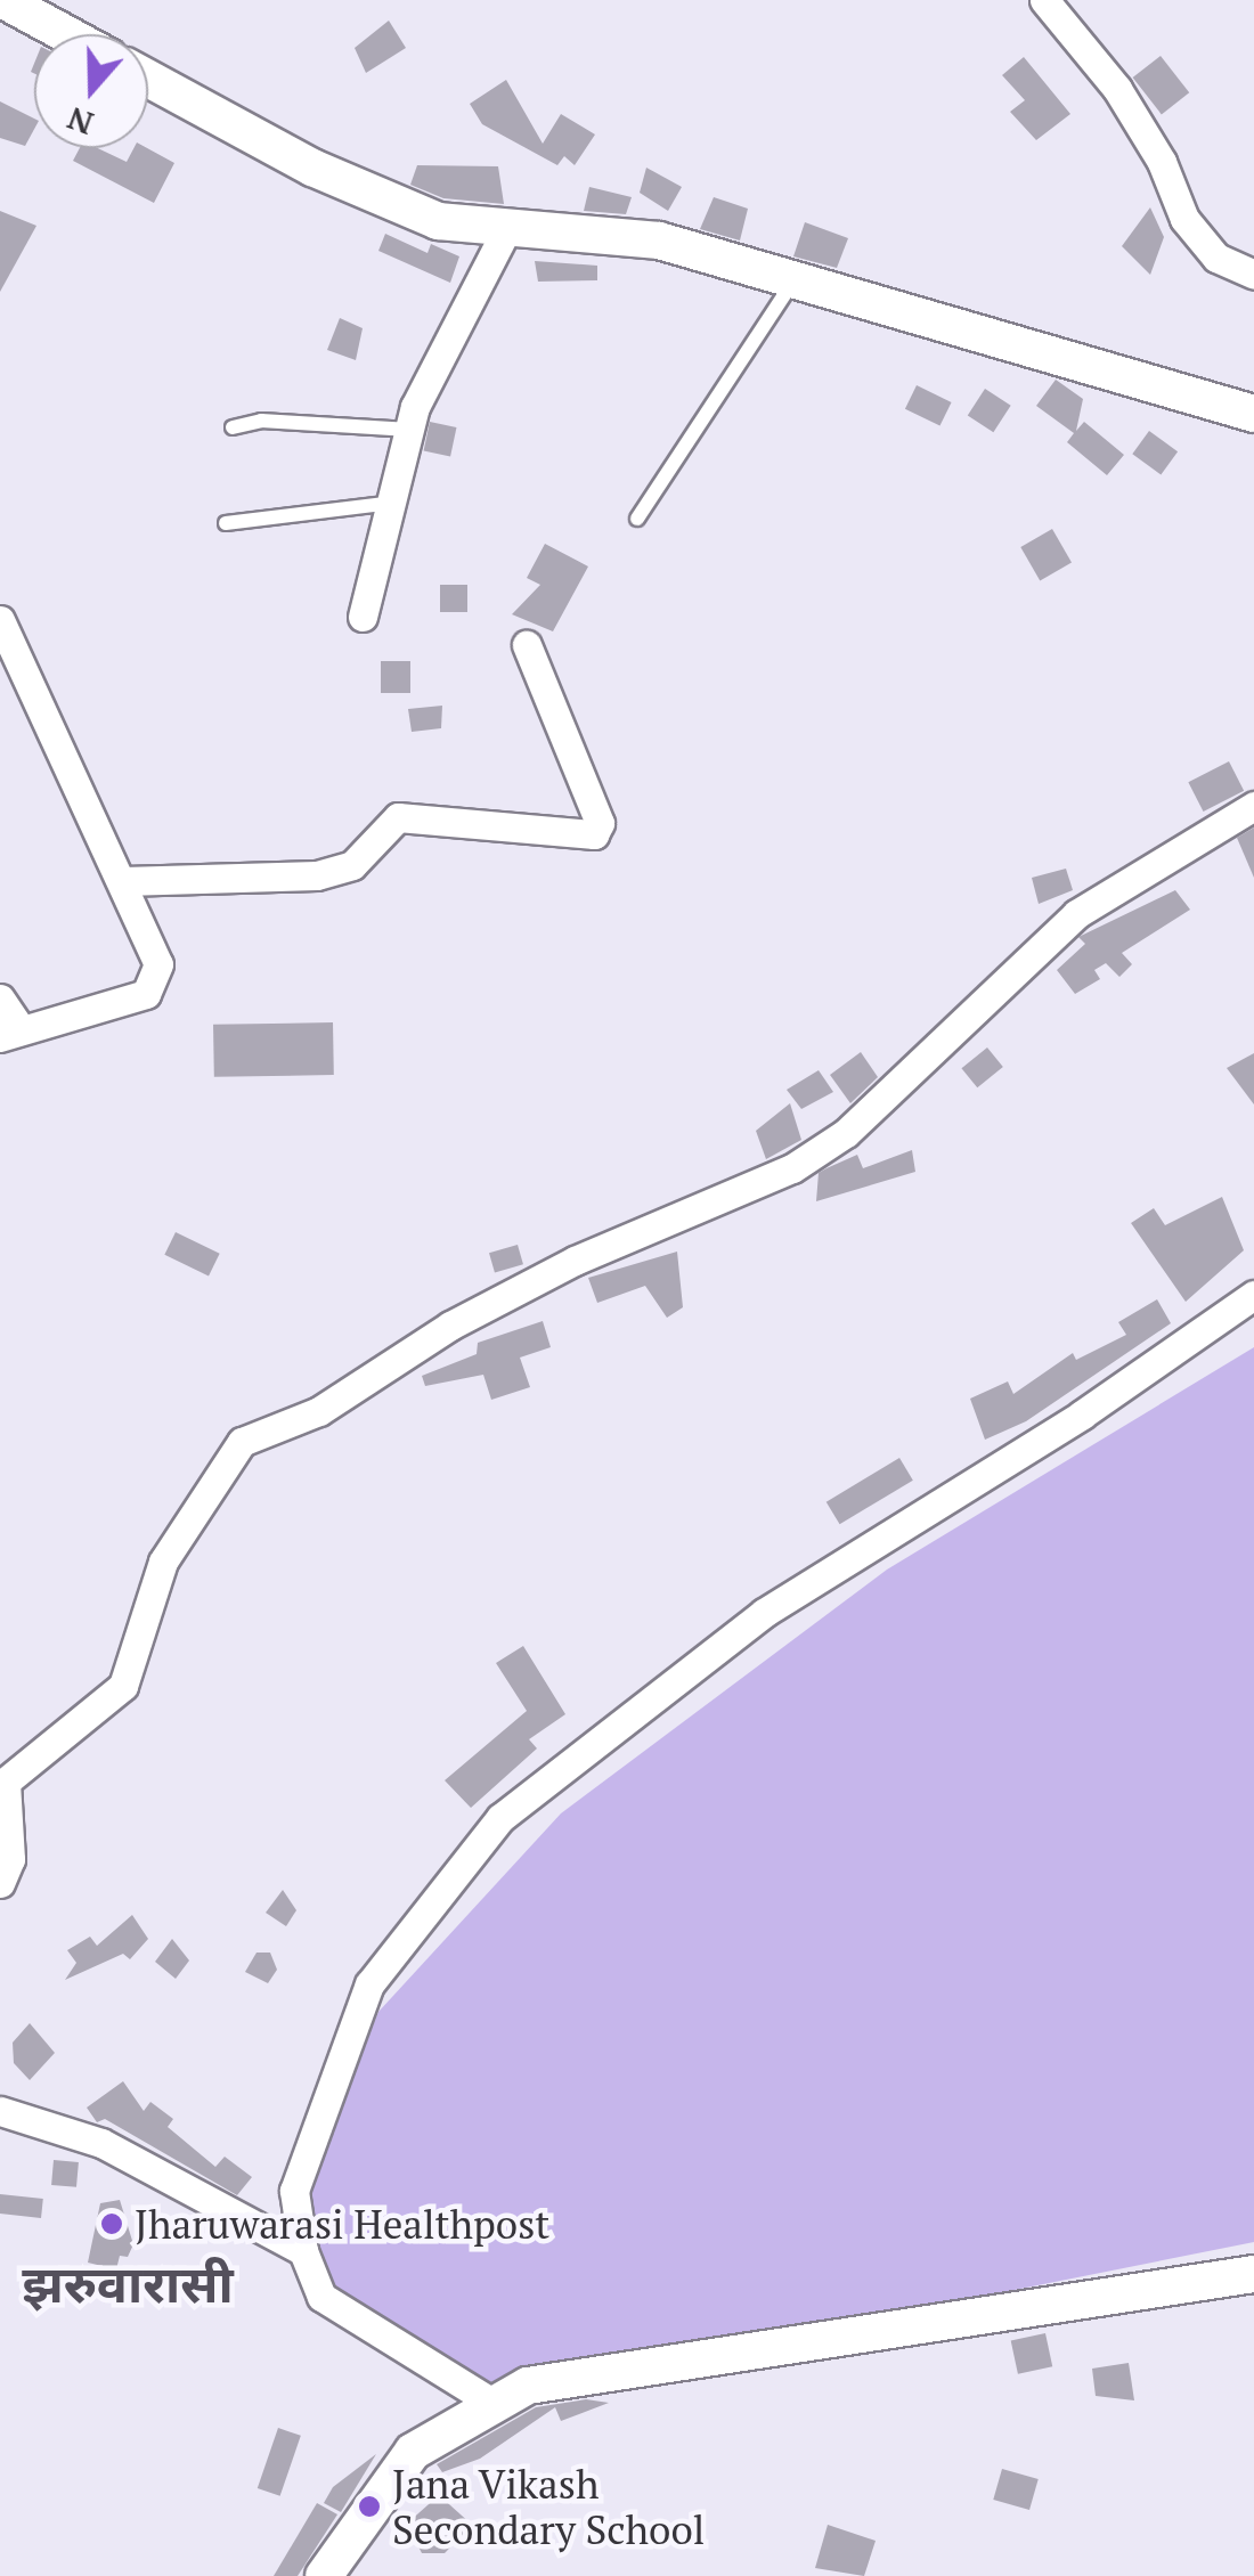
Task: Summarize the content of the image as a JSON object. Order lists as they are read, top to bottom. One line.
{"districts":["झरुवारासी"],"places":["Jharuwarasi Healthpost","Jana Vikash Secondary School"],"north":"bottom"}
